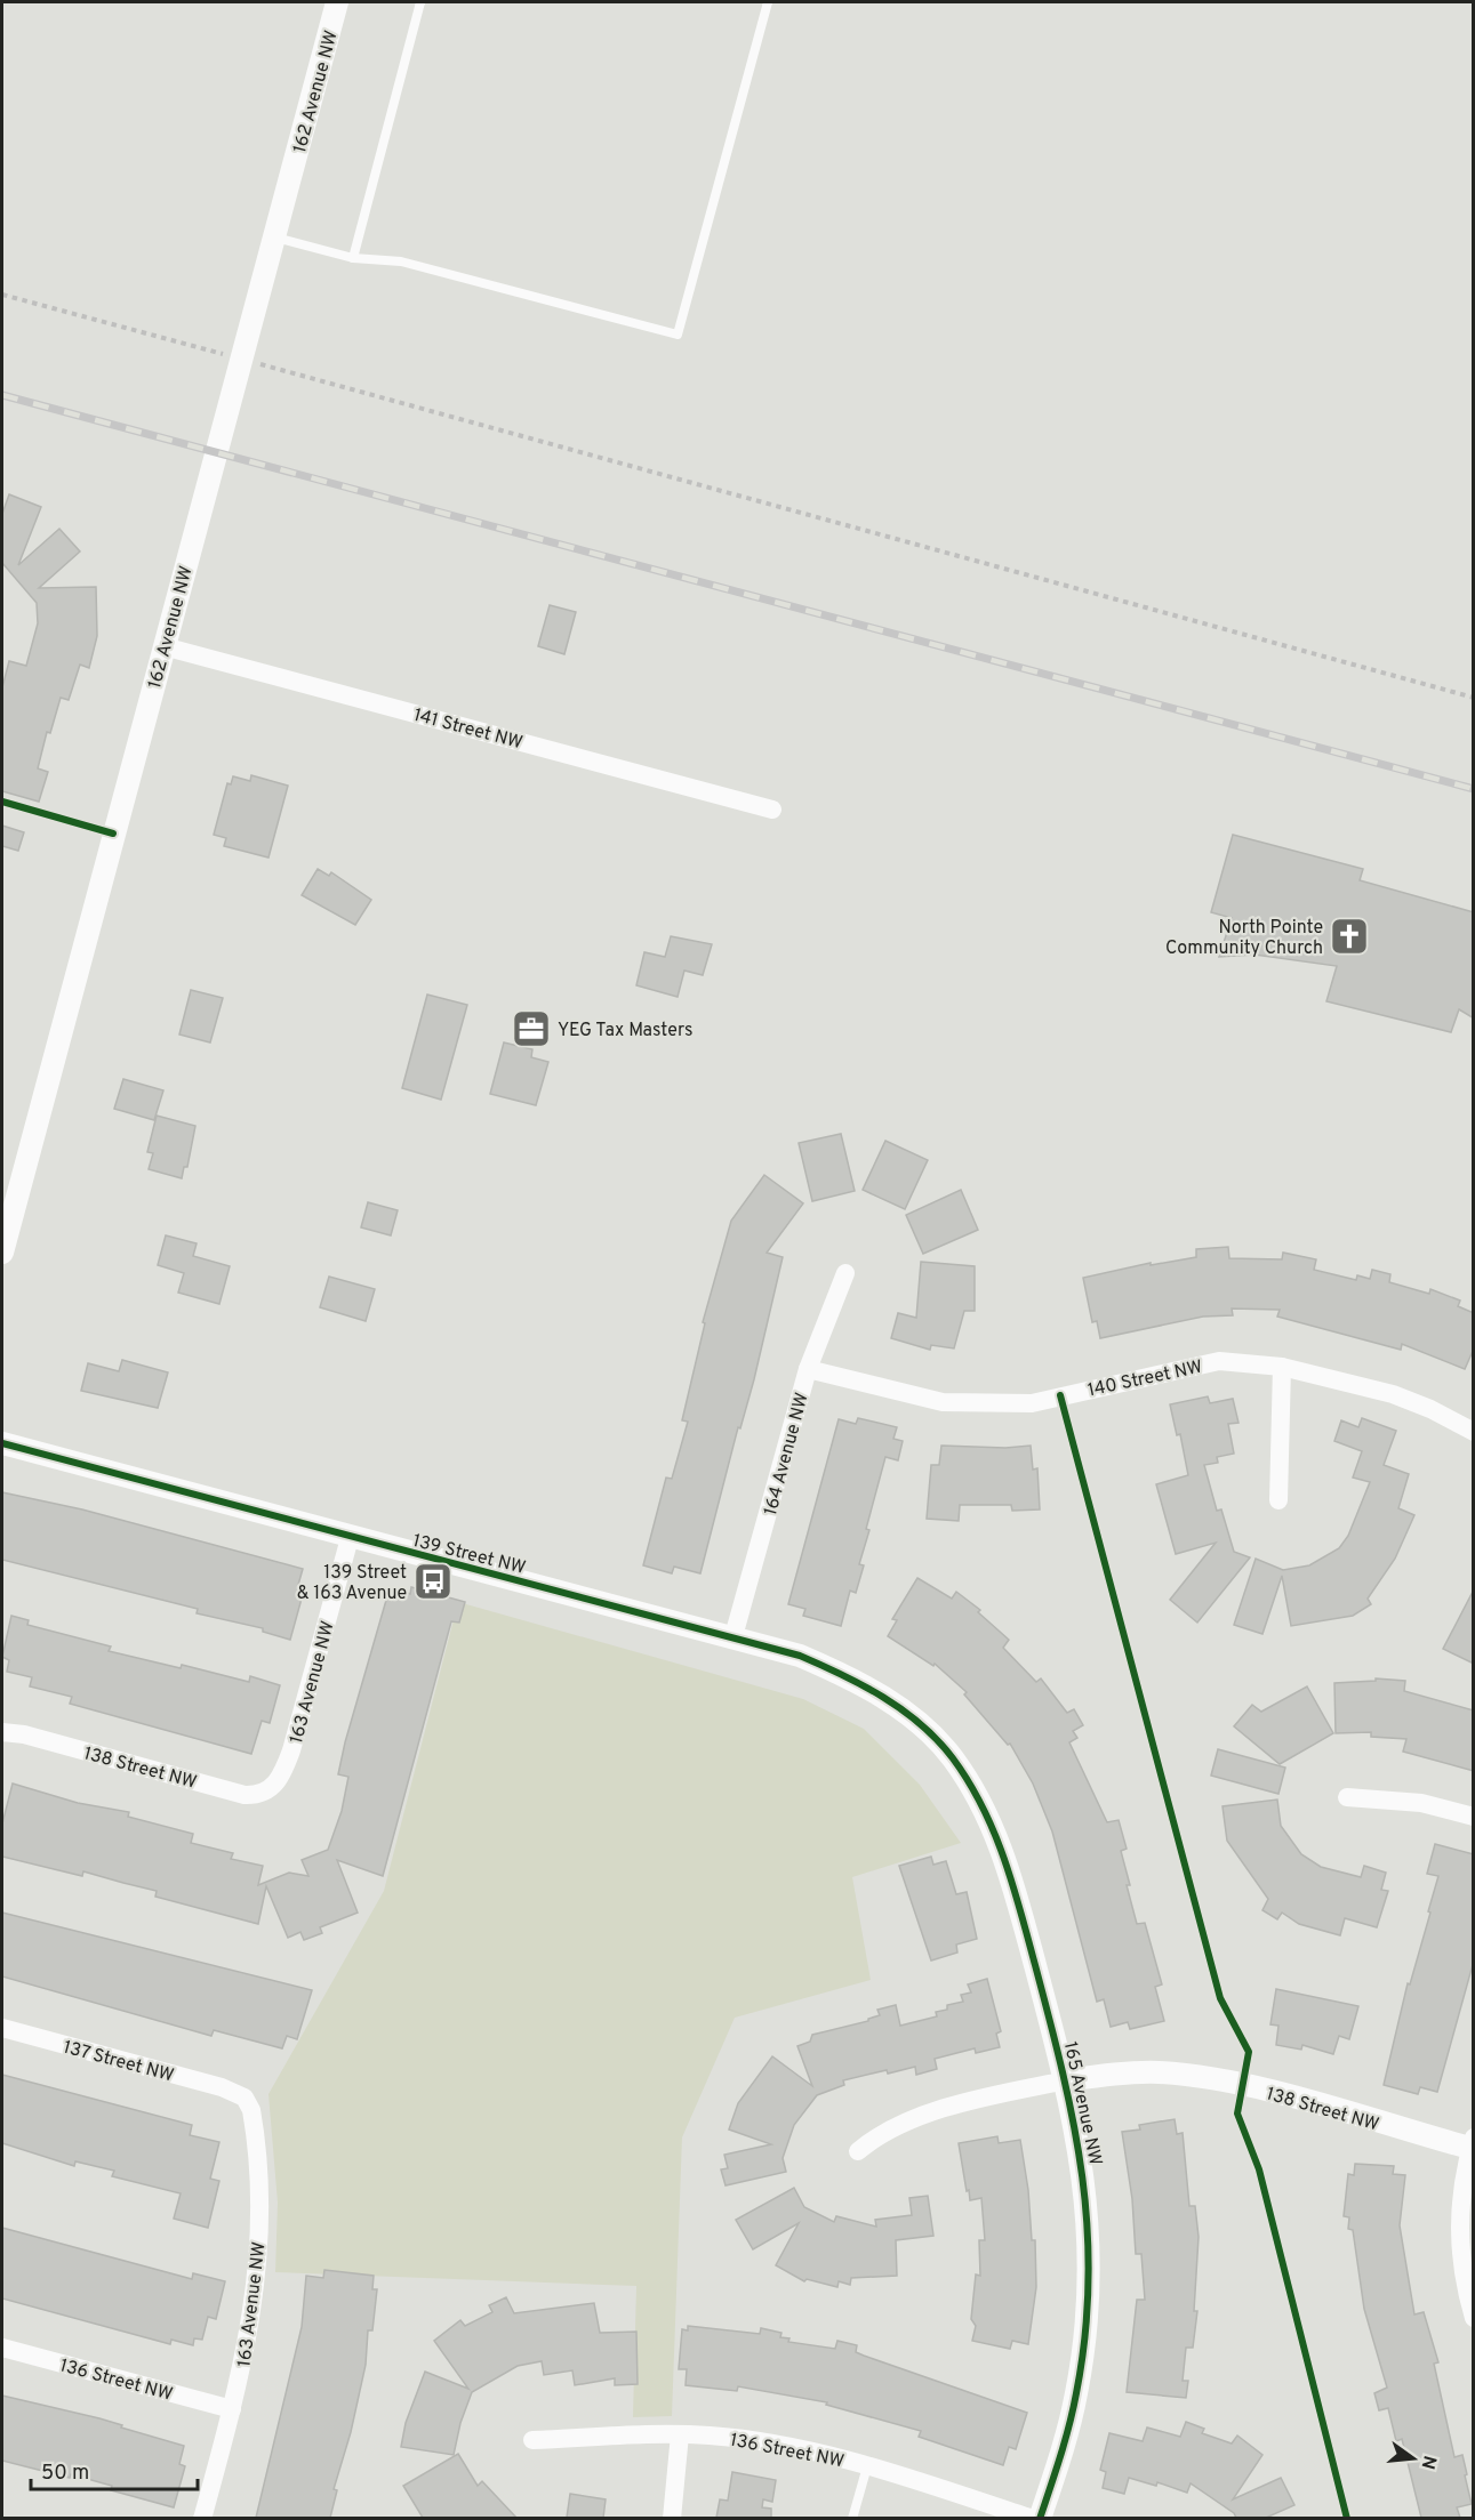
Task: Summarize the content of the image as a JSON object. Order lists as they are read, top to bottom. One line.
{"streets":{"street":["162 Avenue NW","141 Street NW","140 Street NW","164 Avenue NW","139 Street NW","163 Avenue NW","138 Street NW","137 Street NW","165 Avenue NW","136 Street NW"]},"crossings":[["162 Avenue NW","141 Street NW"],["140 Street NW","164 Avenue NW"],["164 Avenue NW","139 Street NW"],["139 Street NW","163 Avenue NW"],["139 Street NW","165 Avenue NW"],["163 Avenue NW","138 Street NW"],["163 Avenue NW","137 Street NW"],["163 Avenue NW","136 Street NW"],["138 Street NW","165 Avenue NW"]],"places":{"church":["North Pointe Community Church"],"office":["YEG Tax Masters"],"bus stop":["139 Street & 163 Avenue"]},"scale_bar":"50 m","north":"right"}
